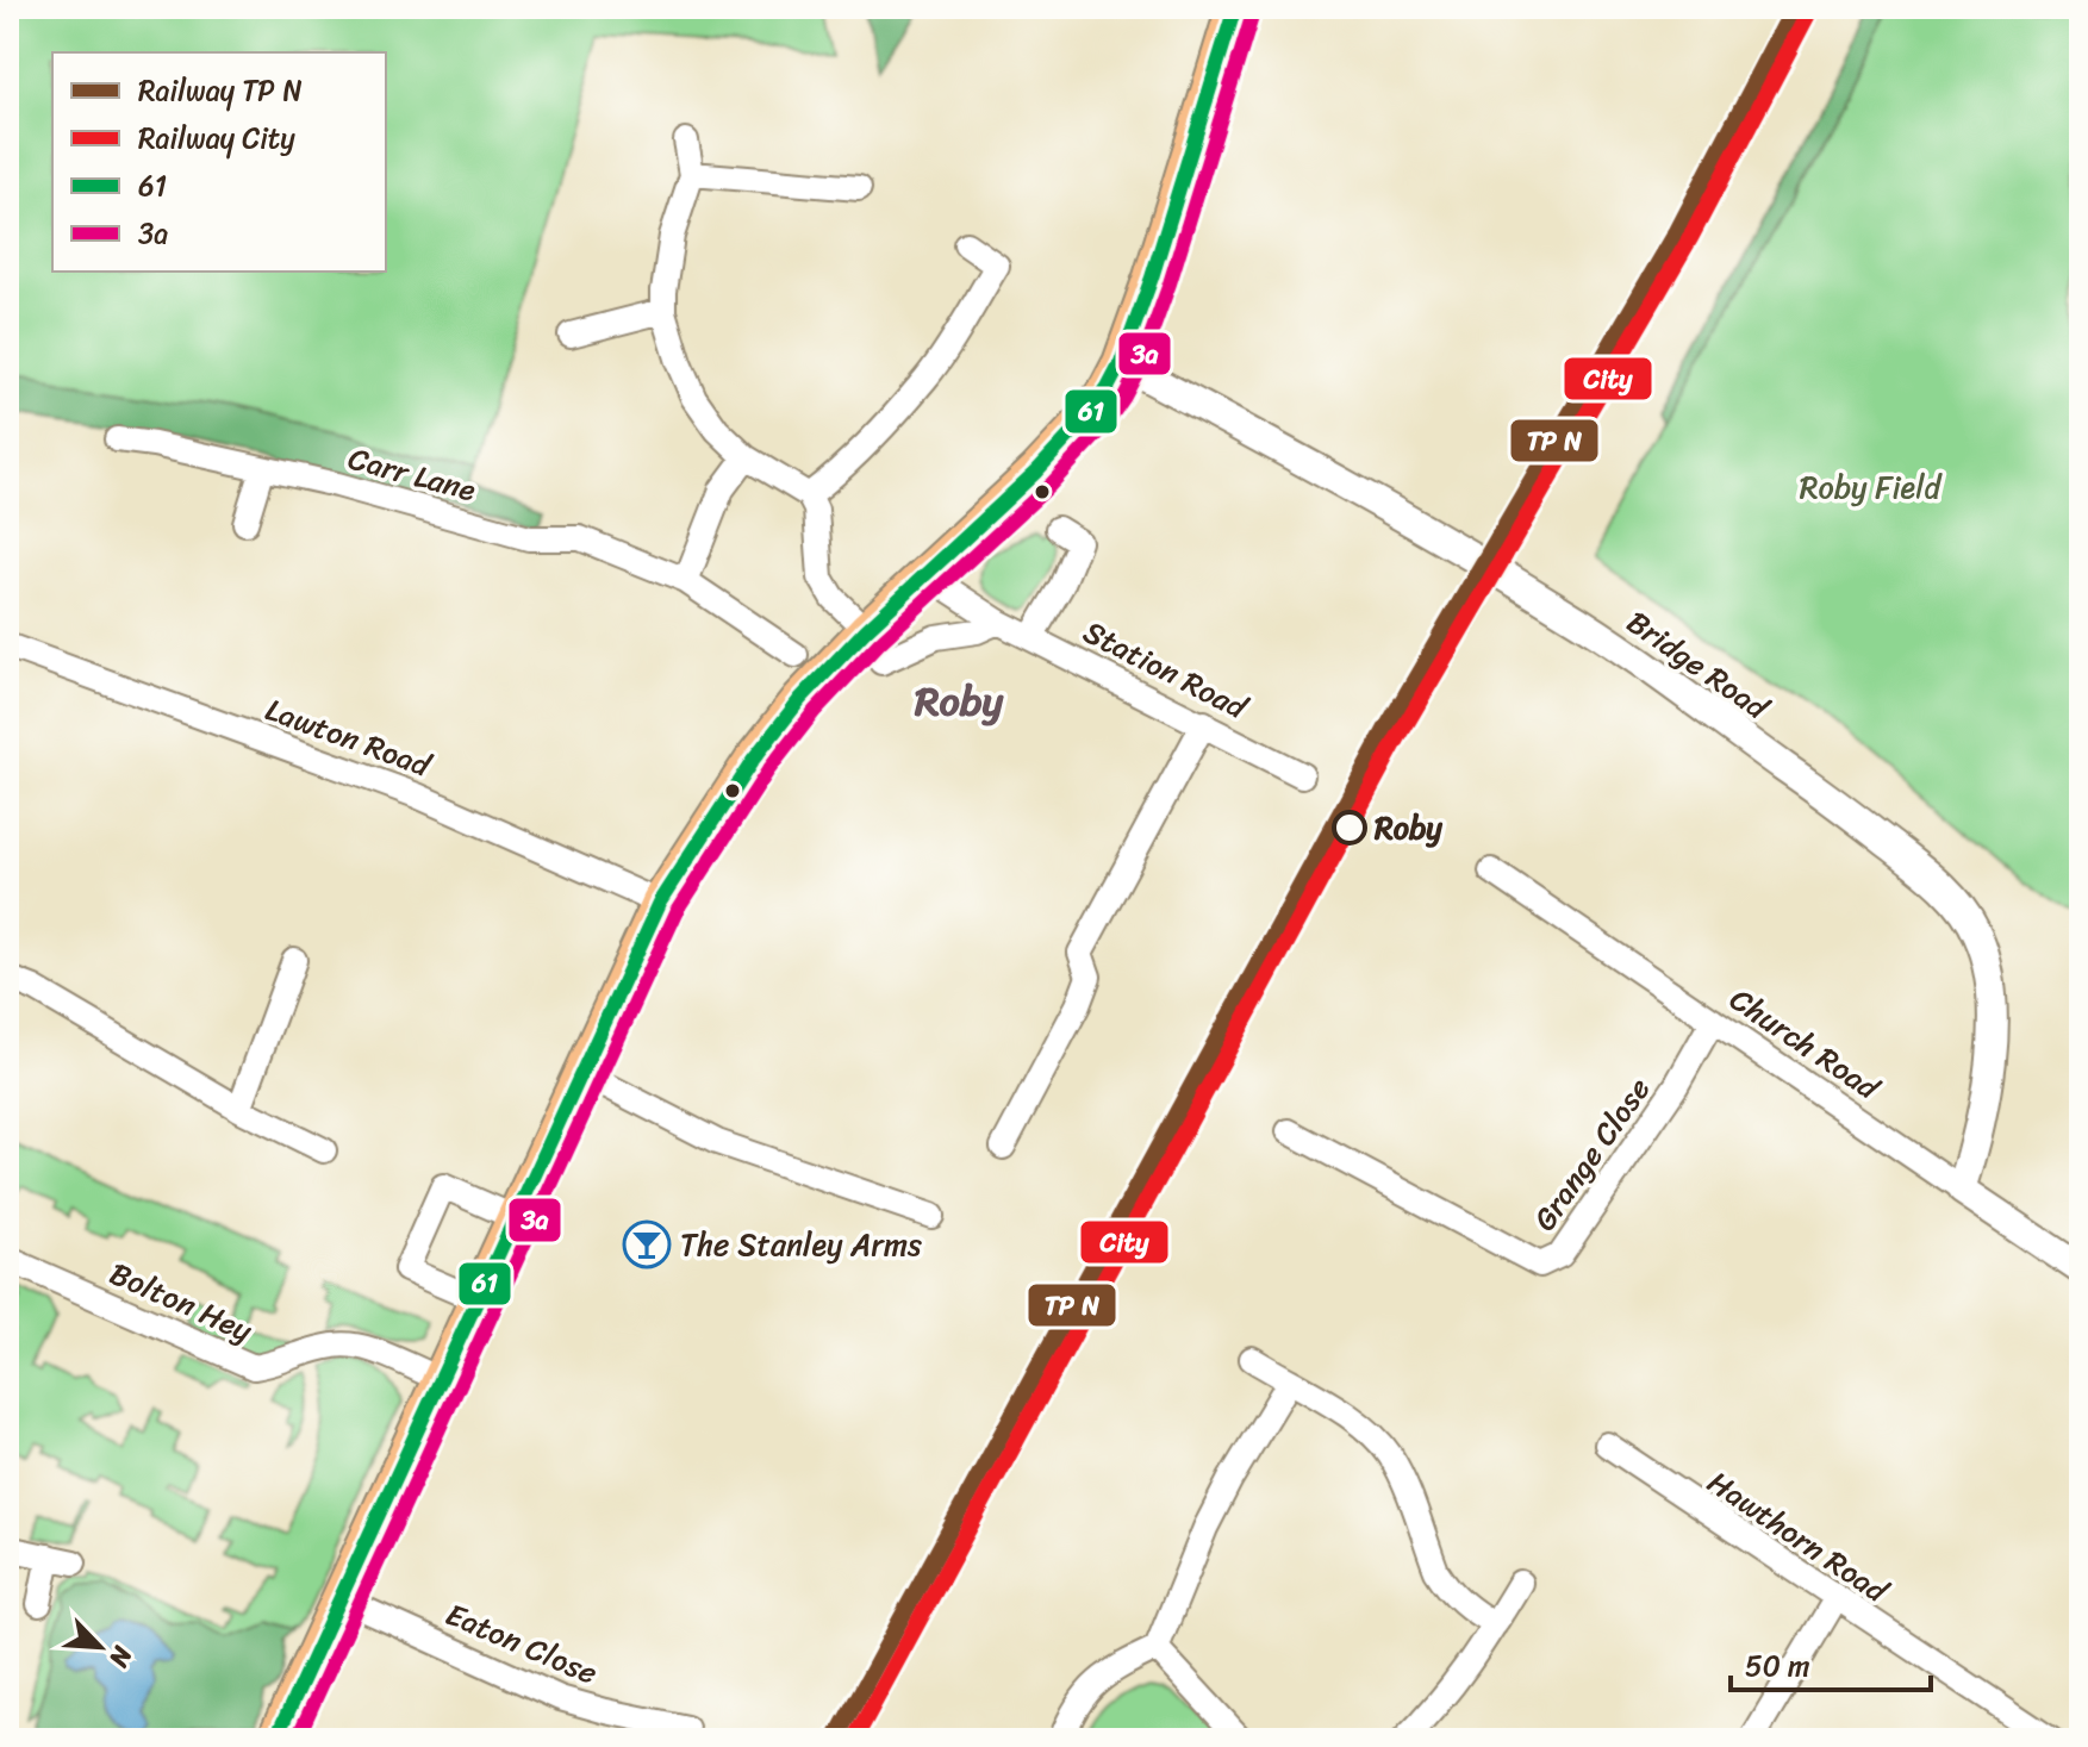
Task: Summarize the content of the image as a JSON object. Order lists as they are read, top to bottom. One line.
{"streets":{"street":["Carr Lane","Bridge Road","Station Road","Lawton Road","Church Road","Grange Close","Bolton Hey","Hawthorn Road","Eaton Close"]},"crossings":[["Bridge Road","Church Road"],["Church Road","Grange Close"]],"districts":["Roby"],"parks":["Roby Field"],"places":{"other":["Roby"],"bar":["The Stanley Arms"]},"lines":["rail line City","transit line 61","transit line 3a"],"legend":["Railway TP N","Railway City","61","3a"],"scale_bar":"50 m","north":"bottom right"}
